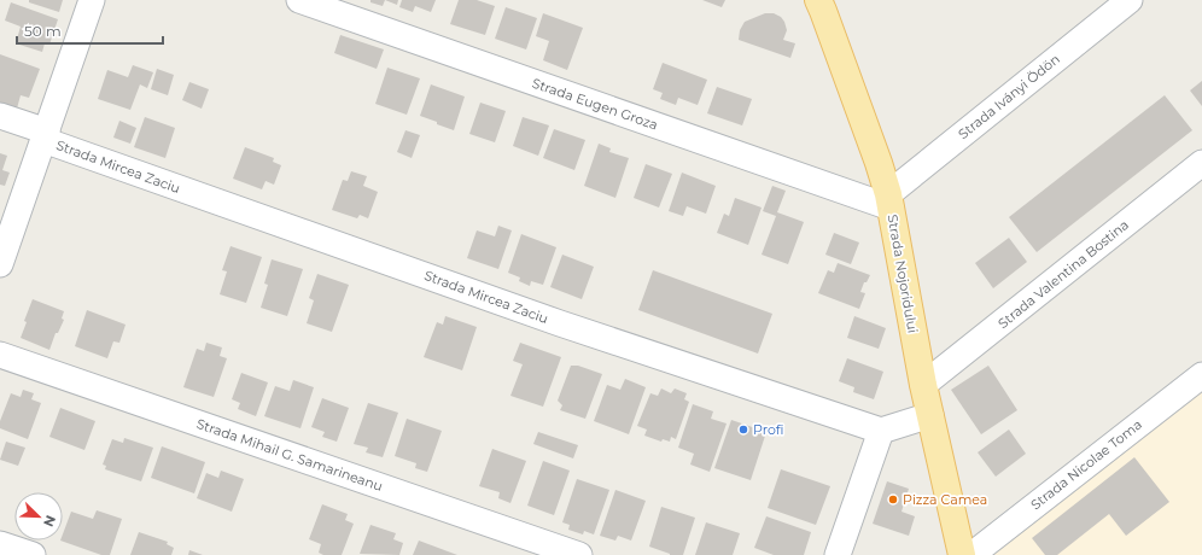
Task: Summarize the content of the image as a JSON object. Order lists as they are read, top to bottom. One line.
{"streets":{"main road":["Strada Nojoridului"],"street":["Strada Iványi Ödön","Strada Eugen Groza","Strada Mircea Zaciu","Strada Valentina Bostina","Strada Mihail G. Samarineanu","Strada Nicolae Toma"]},"crossings":[["Strada Iványi Ödön","Strada Eugen Groza"],["Strada Iványi Ödön","Strada Nojoridului"],["Strada Eugen Groza","Strada Nojoridului"],["Strada Nojoridului","Strada Valentina Bostina"]],"places":["Profi","Pizza Camea"],"scale_bar":"50 m","north":"bottom right"}
